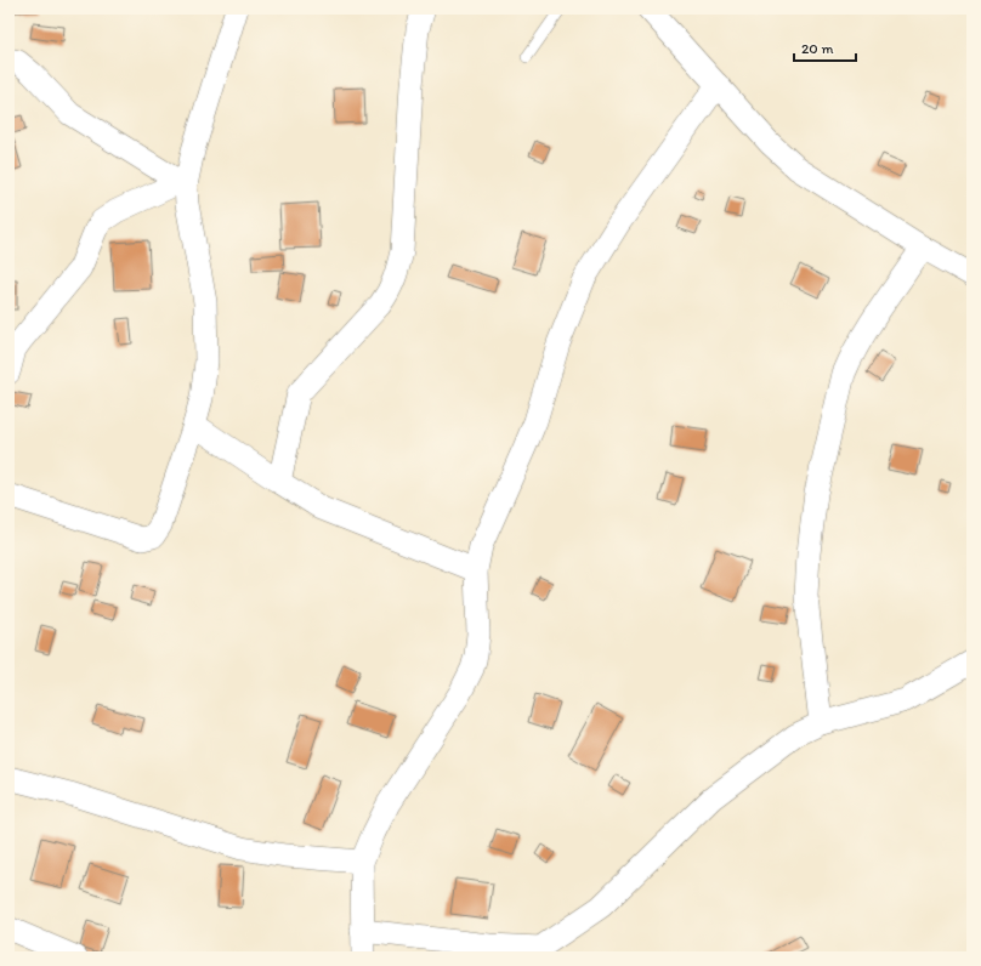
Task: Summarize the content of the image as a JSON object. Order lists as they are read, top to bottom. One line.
{"scale_bar":"20 m"}
